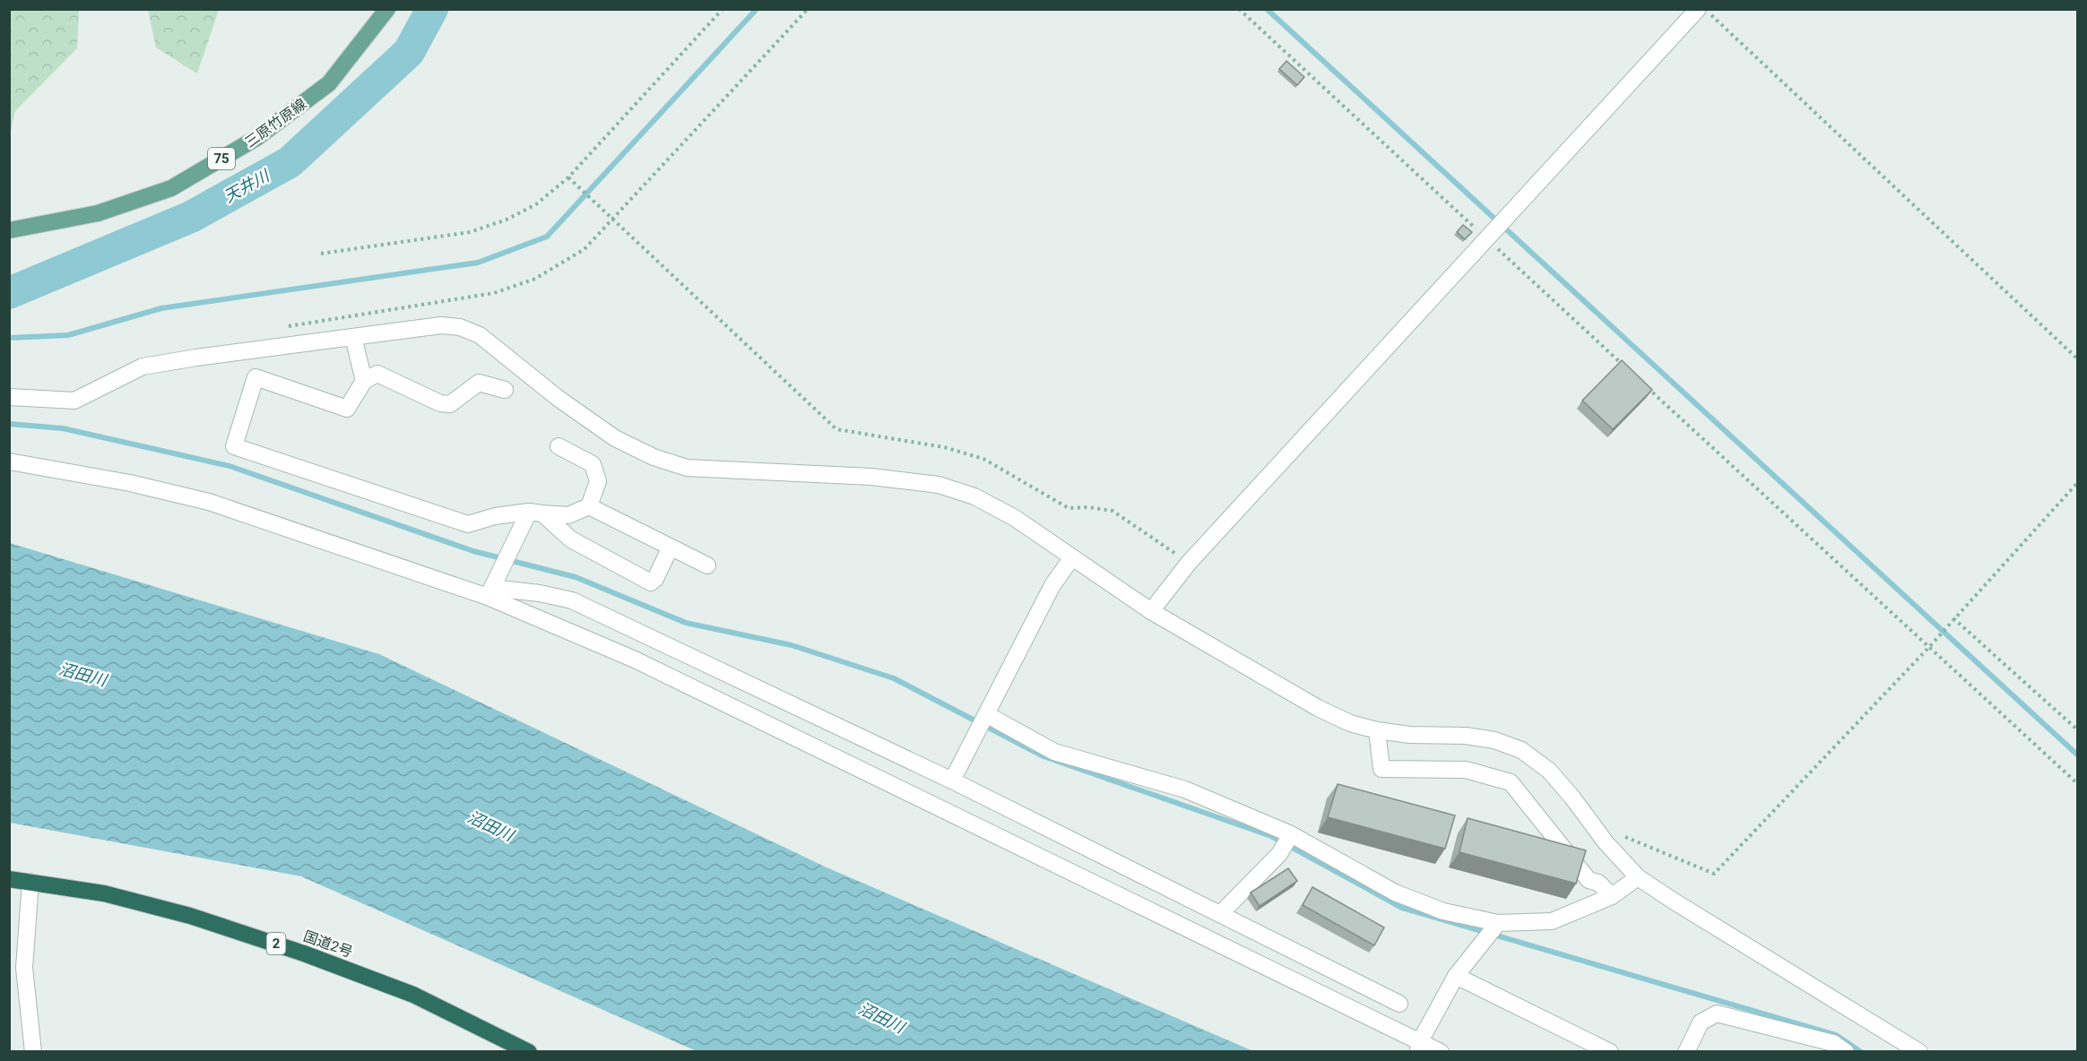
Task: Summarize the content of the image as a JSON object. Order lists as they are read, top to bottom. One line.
{"streets":{"highway":["2","国道2号"],"main road":["三原竹原線","75"]},"water":["天井川","沼田川"]}
